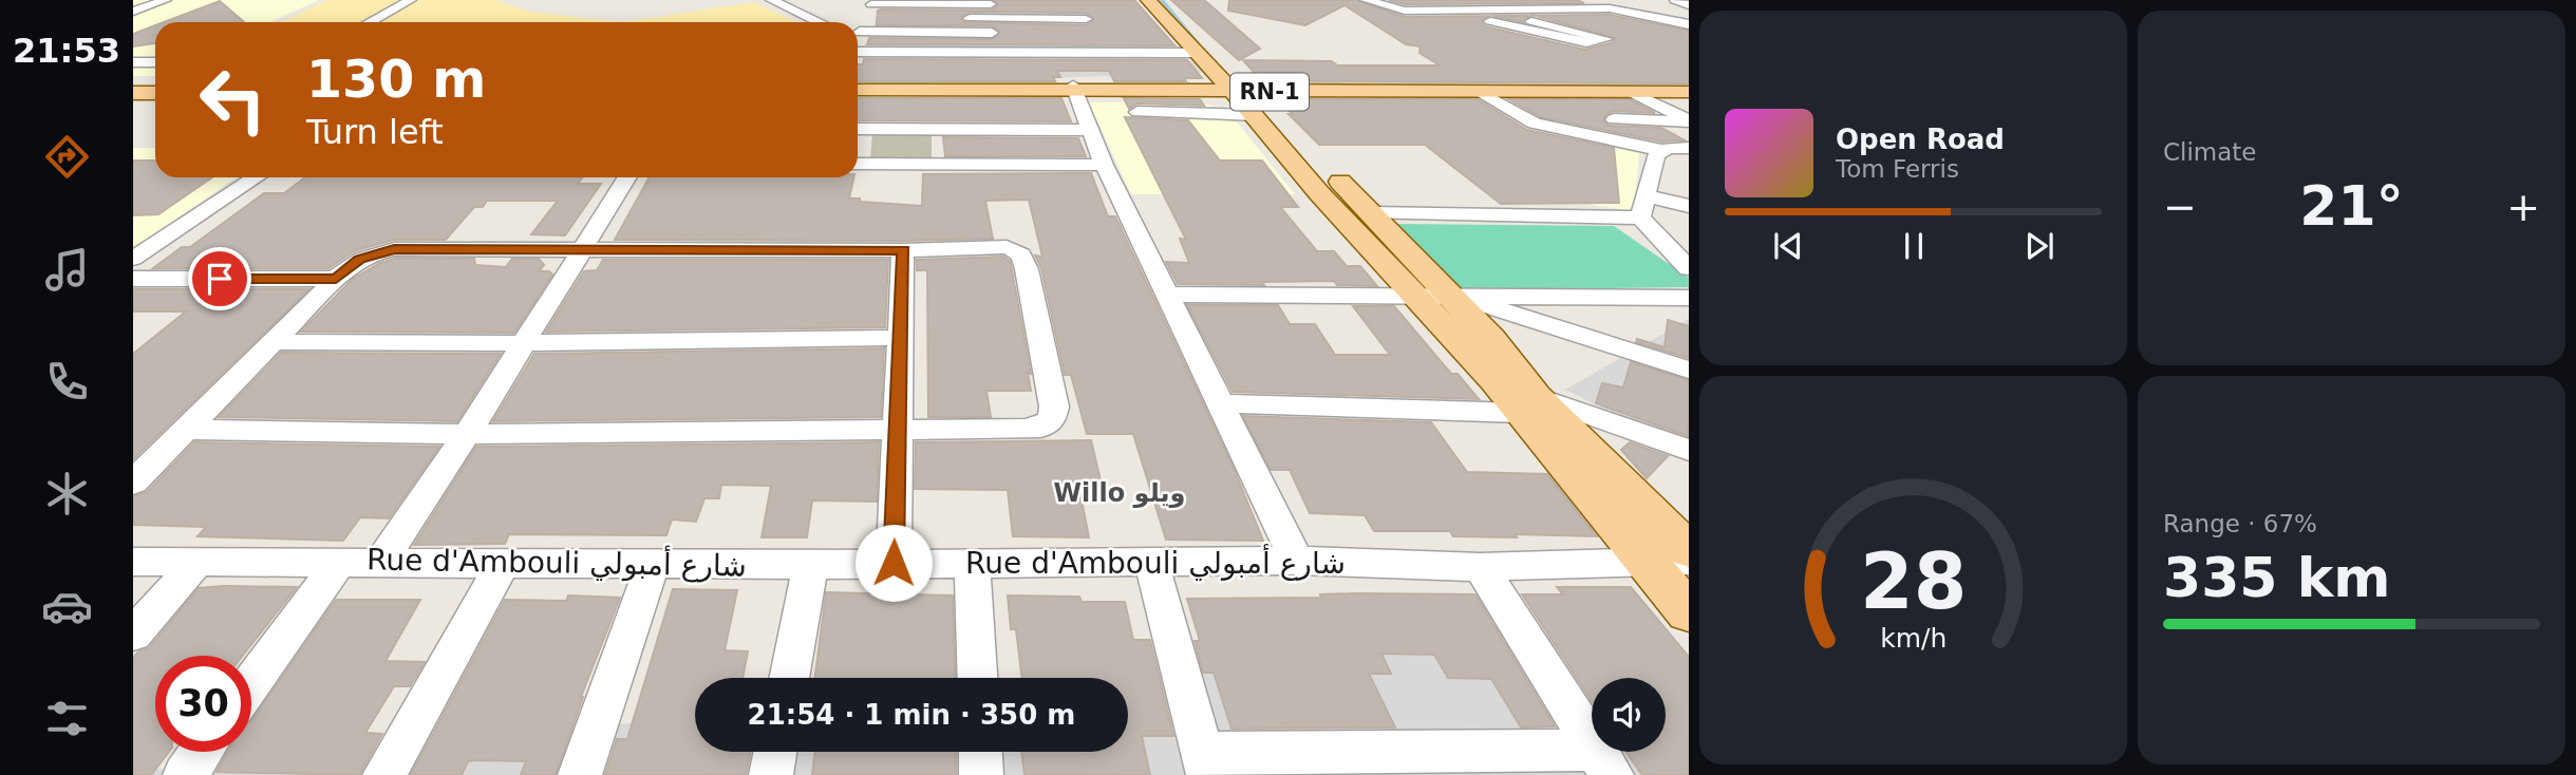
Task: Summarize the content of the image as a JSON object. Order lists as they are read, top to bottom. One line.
{"streets":{"main road":["RN-1"],"street":["Rue d'Ambouli شارع أمبولي"]},"districts":["Willo ويلو"],"page":{"tabs":"21:53","tile":["Climate",["Range · 67%","335 km"]],"turn":["130 m","Turn left"],"song":["Open Road","Tom Ferris"],"heat":["−","21°","+"],"limit":"30","trip":"21:54 · 1 min · 350 m","gauge":["28","km/h"]}}
